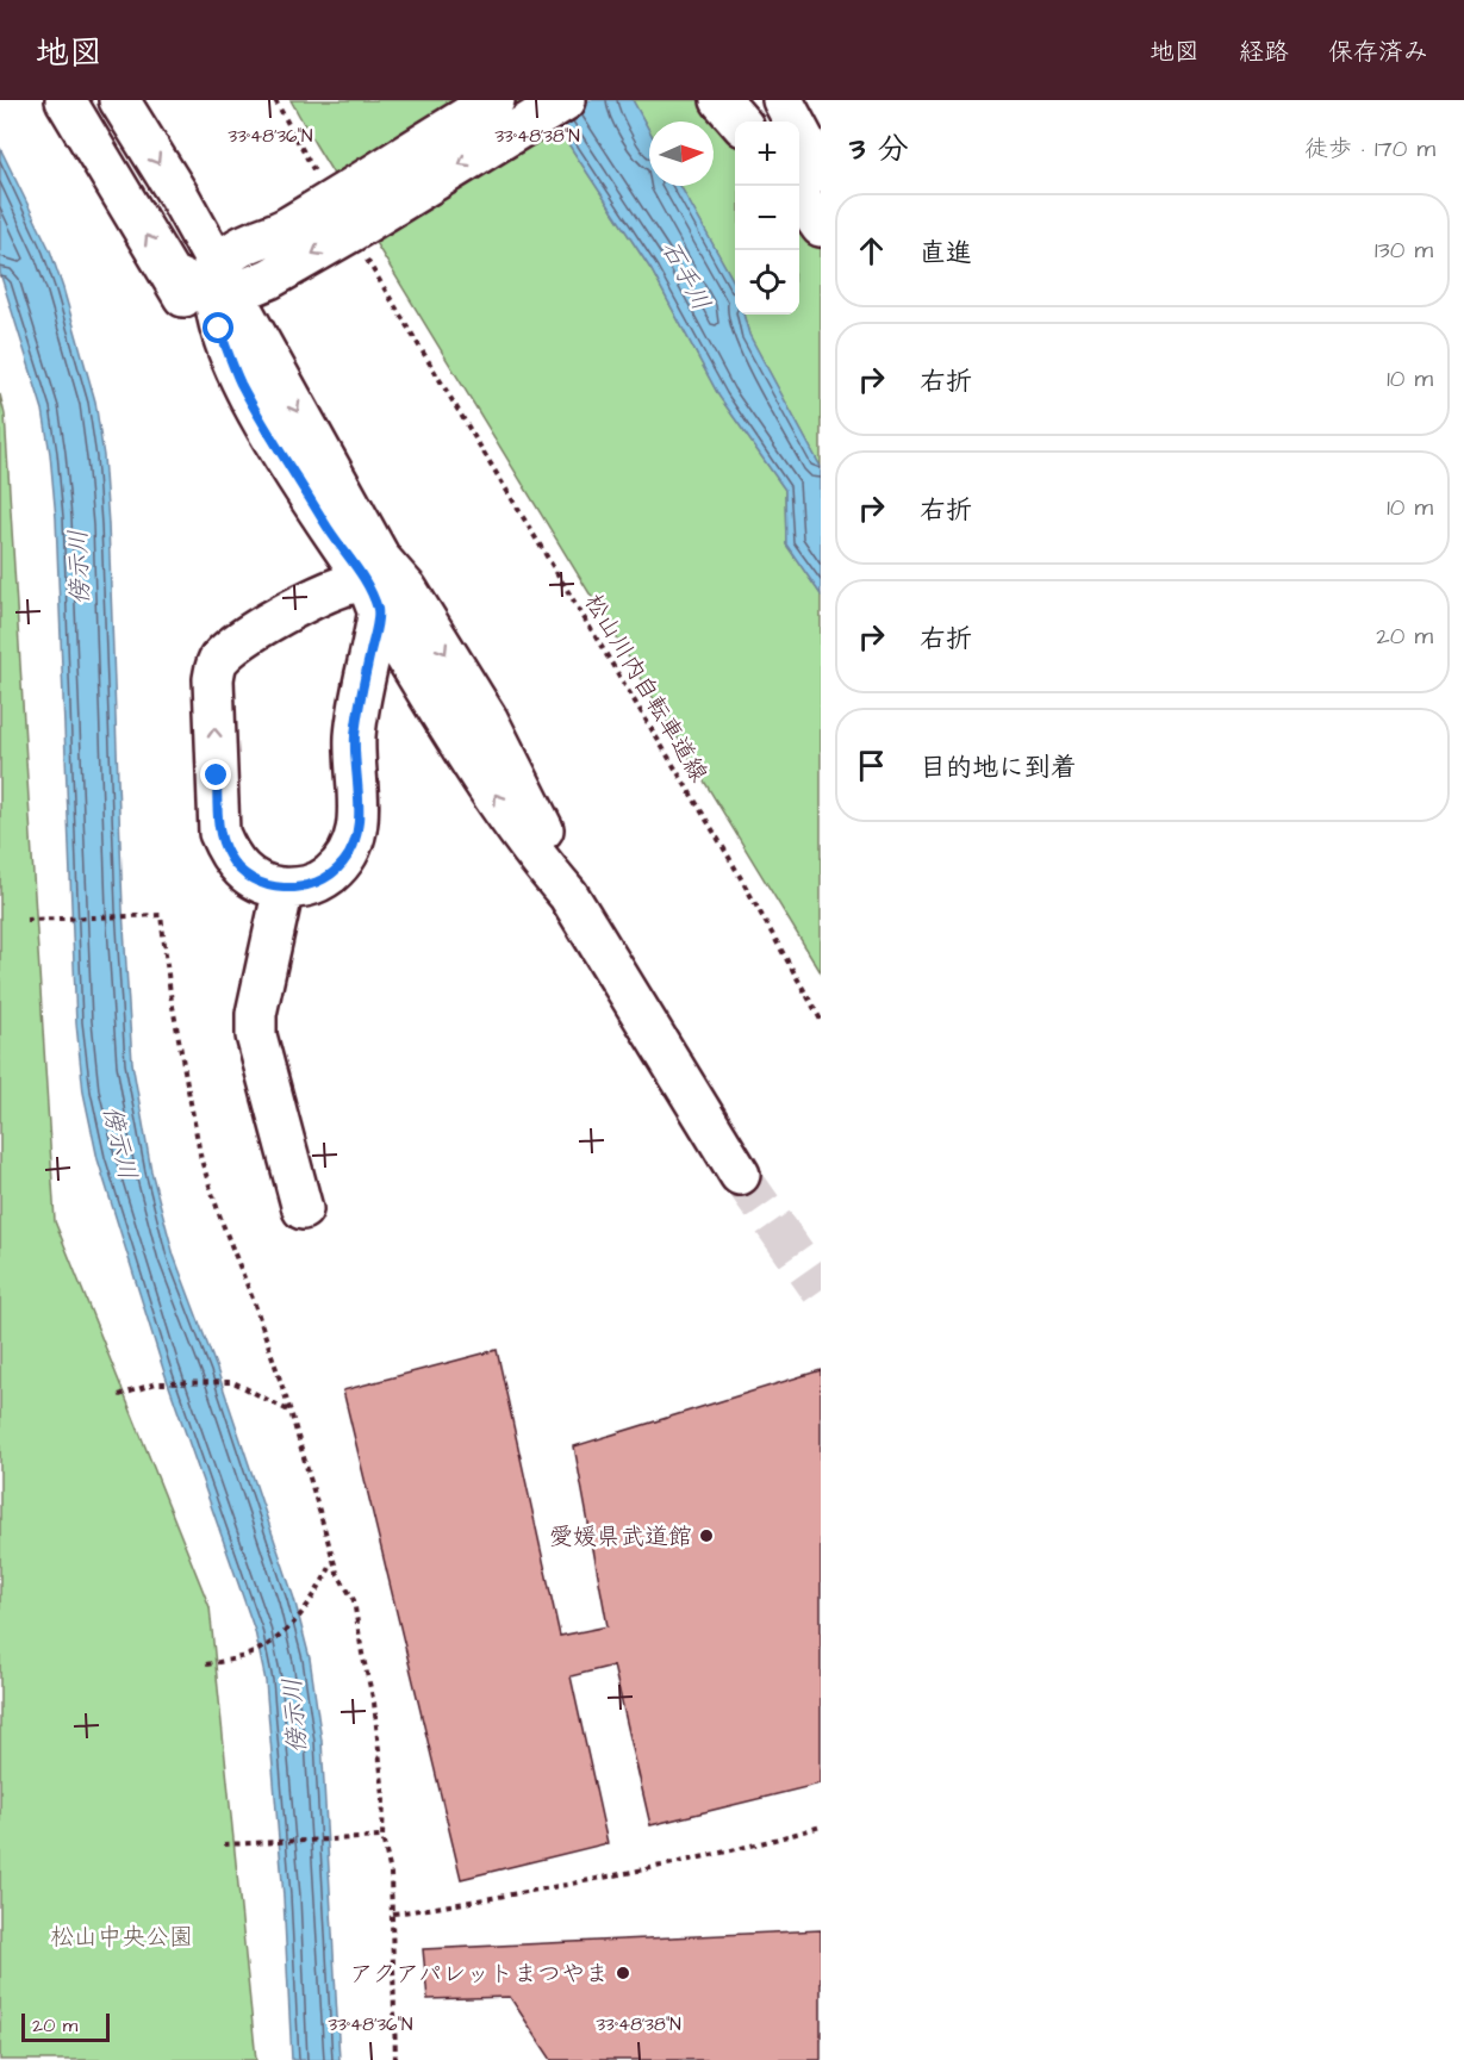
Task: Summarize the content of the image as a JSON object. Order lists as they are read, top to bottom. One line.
{"streets":{"path":["松山川内自転車道線"]},"water":["石手川","傍示川"],"parks":["松山中央公園"],"places":["愛媛県武道館","アクアパレットまつやま"],"scale_bar":"20 m","north":"right","page":{"header":"地図","nav":["地図","経路","保存済み"],"heading":["3 分","徒歩 · 170 m"],"map_buttons":["+","−"],"list":[["直進","130 m"],["右折","10 m"],["右折","10 m"],["右折","20 m"],"目的地に到着"],"scale":"20 m"},"coordinates":["33°48'36\"N","33°48'38\"N"]}
